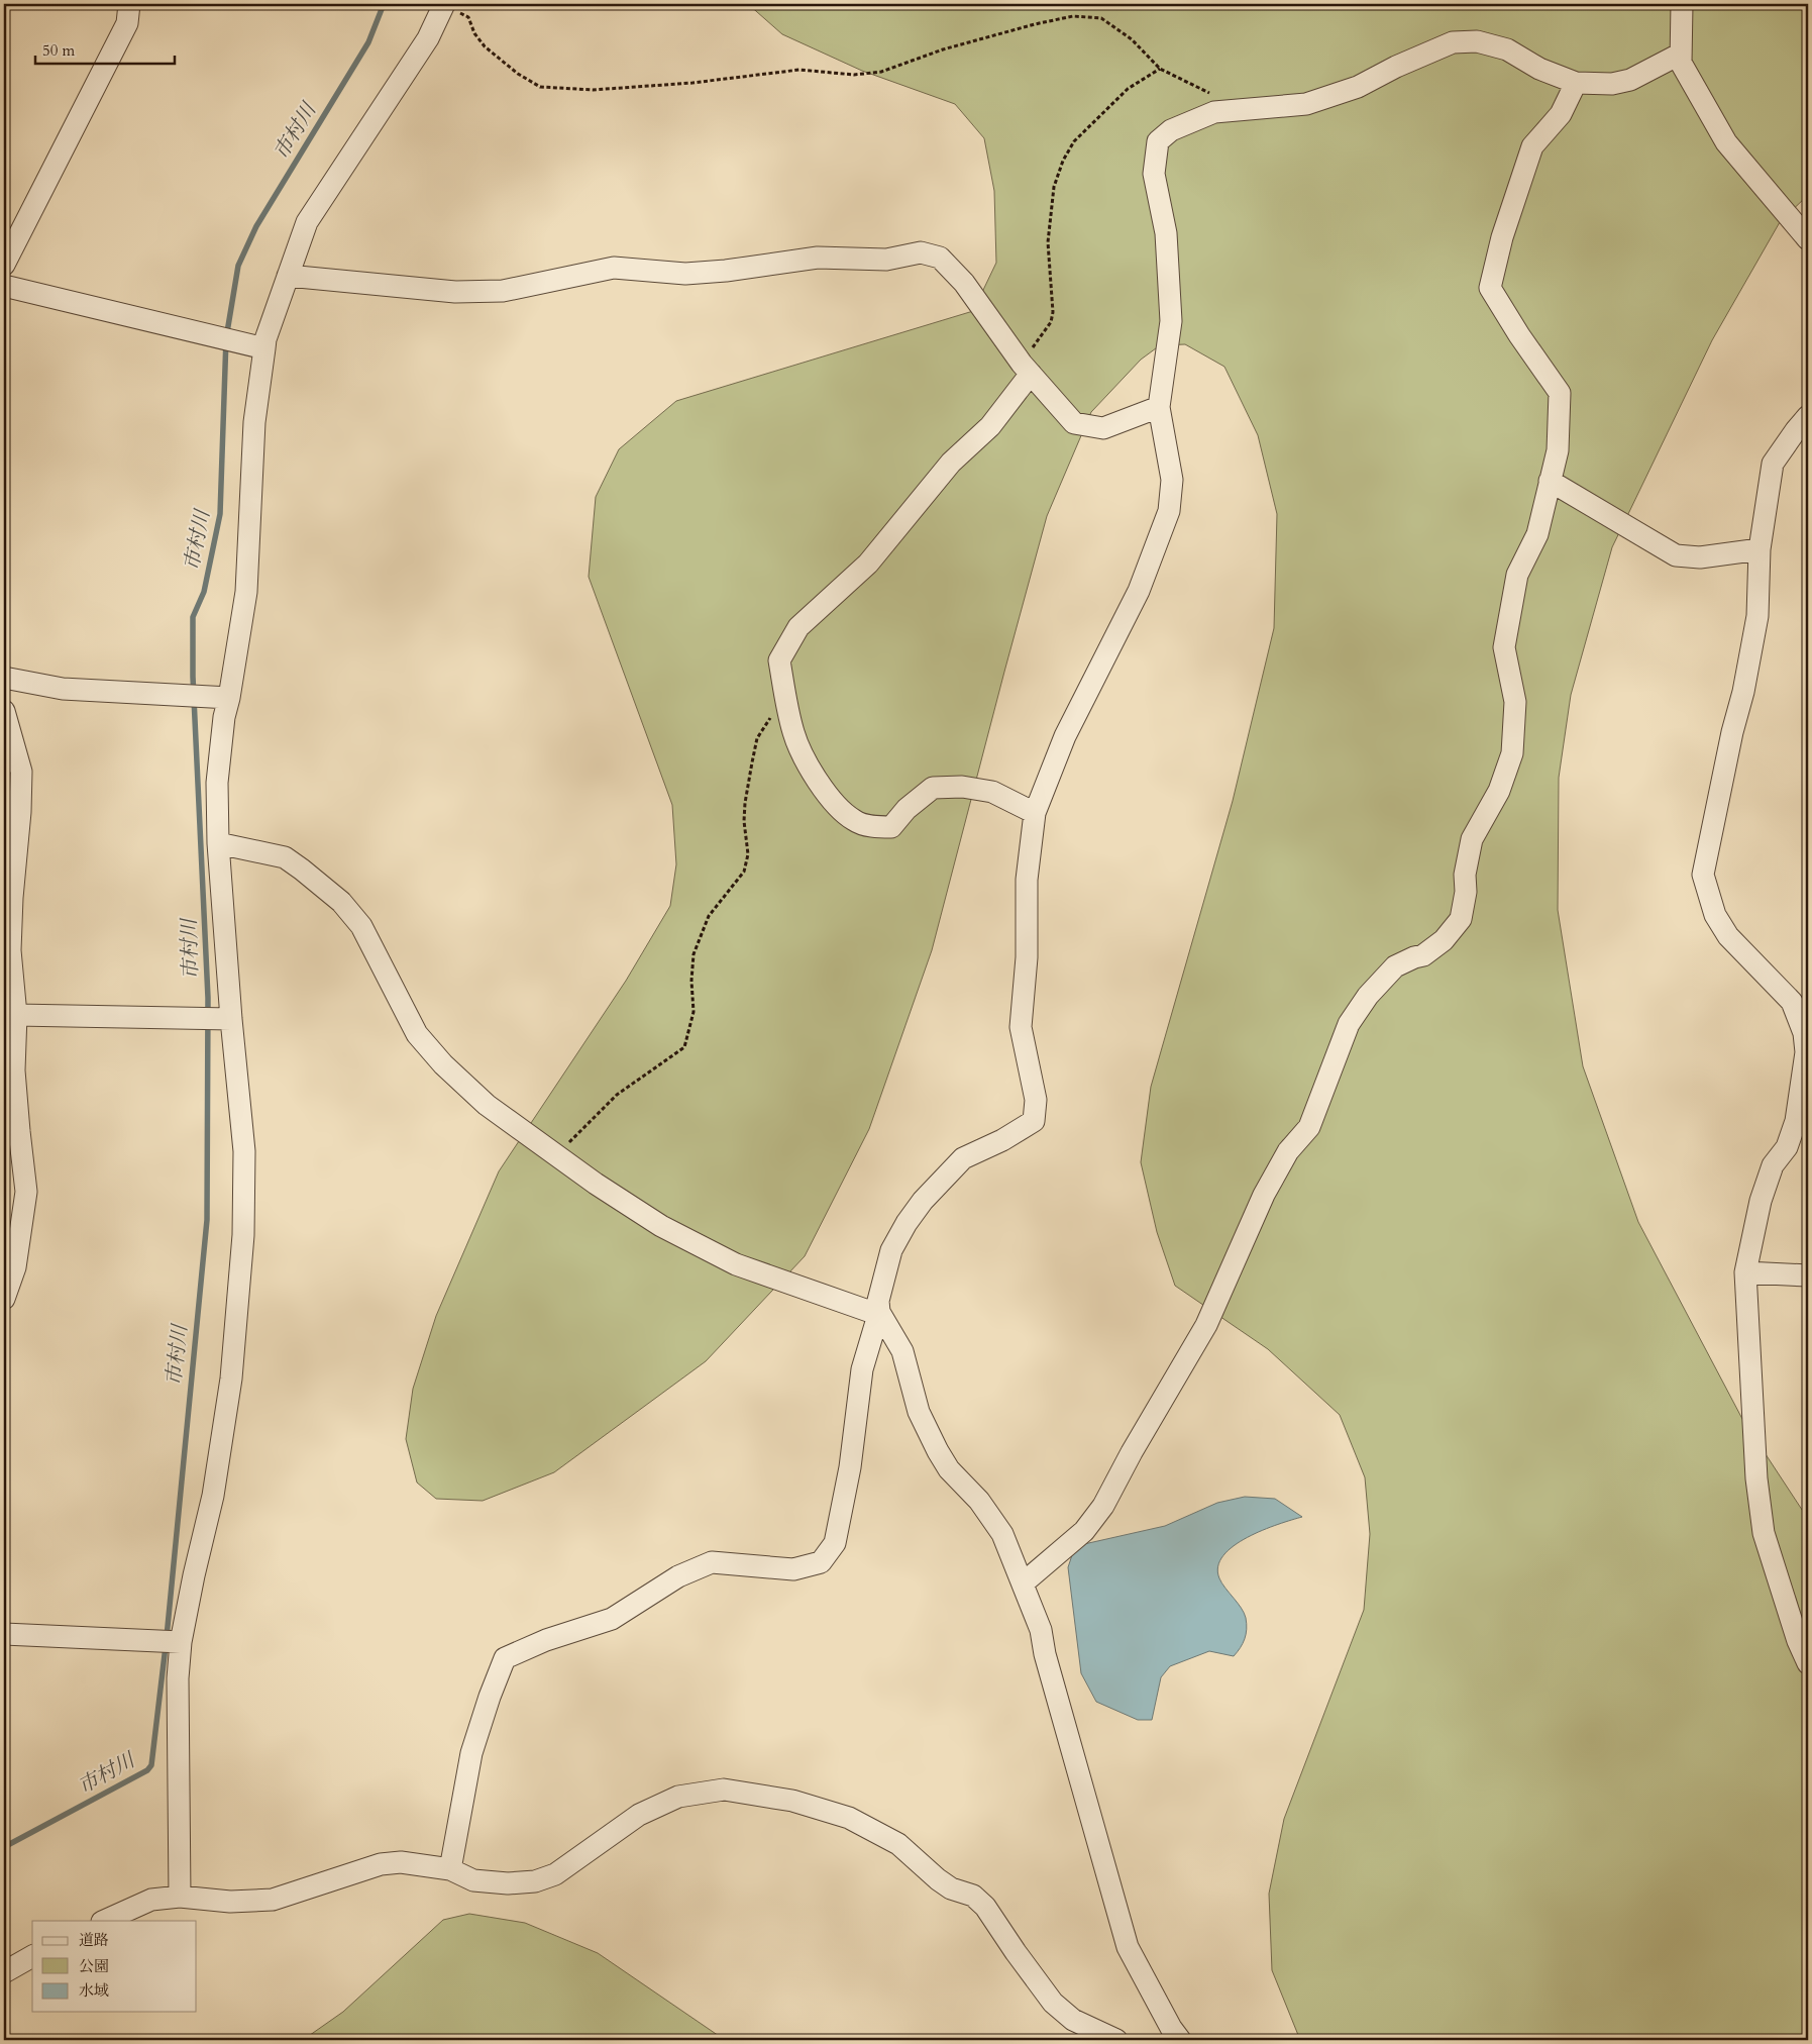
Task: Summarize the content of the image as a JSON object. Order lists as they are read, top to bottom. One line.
{"water":["市村川"],"legend":["道路","公園","水域"],"scale_bar":"50 m"}
